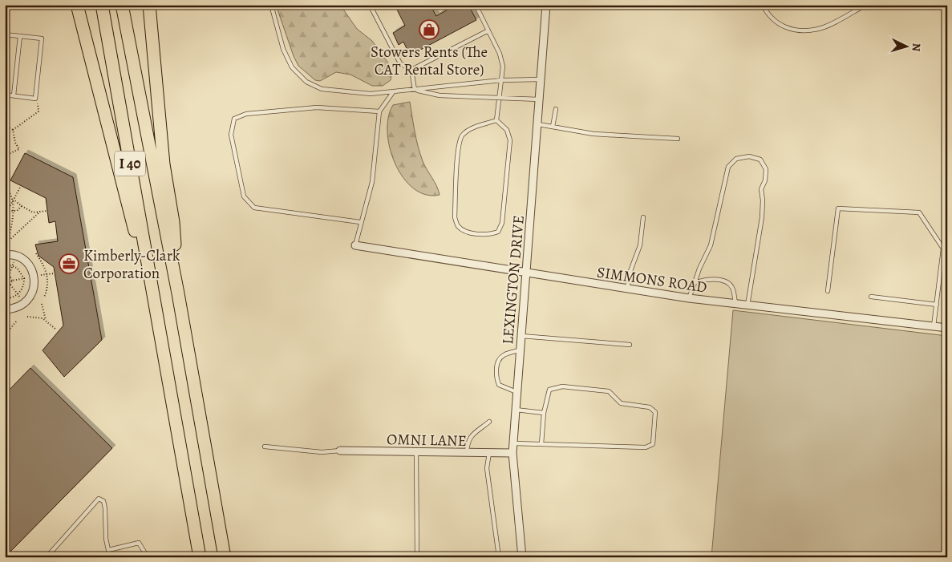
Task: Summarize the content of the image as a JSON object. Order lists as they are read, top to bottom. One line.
{"streets":{"highway":["I 40"],"street":["SIMMONS ROAD","LEXINGTON DRIVE","OMNI LANE"]},"crossings":[["SIMMONS ROAD","LEXINGTON DRIVE"],["LEXINGTON DRIVE","OMNI LANE"]],"places":{"shop":["Stowers Rents (The CAT Rental Store)"],"office":["Kimberly-Clark Corporation"]},"north":"right"}
